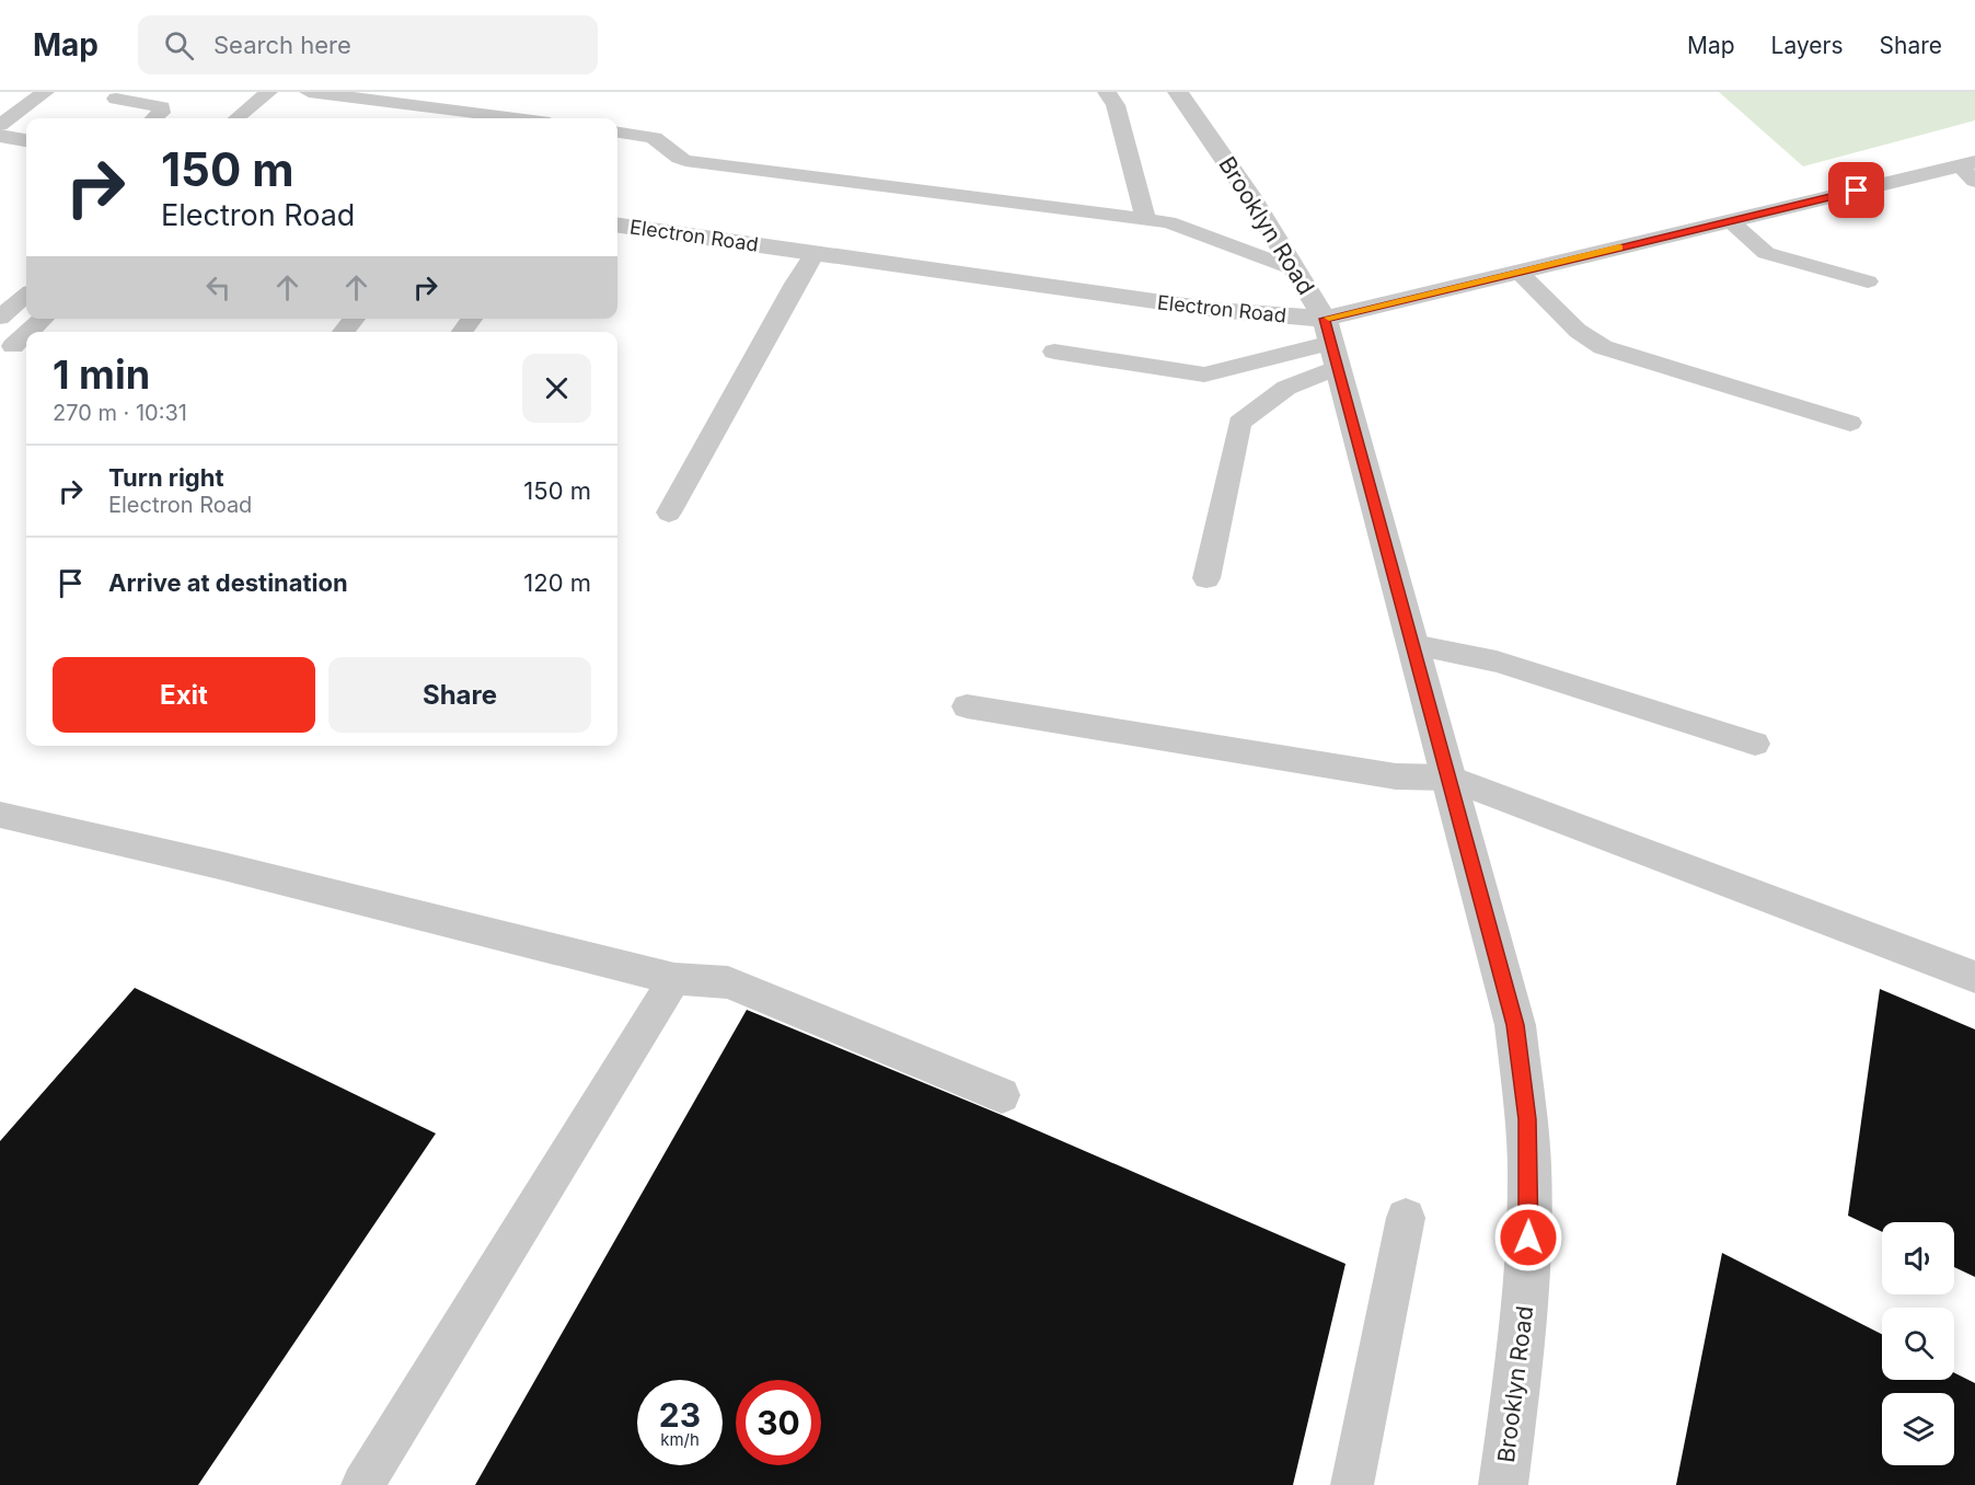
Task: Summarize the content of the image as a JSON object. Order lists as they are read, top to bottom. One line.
{"streets":{"street":["Brooklyn Road","Electron Road"]},"crossings":[["Brooklyn Road","Electron Road"]],"page":{"header":"Map","search":"Search here","nav":["Map","Layers","Share"],"turn":["150 m","Electron Road"],"heading":["1 min","270 m · 10:31"],"list":[{"name":"Turn right","note":"Electron Road","value":"150 m"},{"name":"Arrive at destination","value":"120 m"}],"buttons":["Exit","Share"],"speed":"23 km/h","limit":"30"}}
